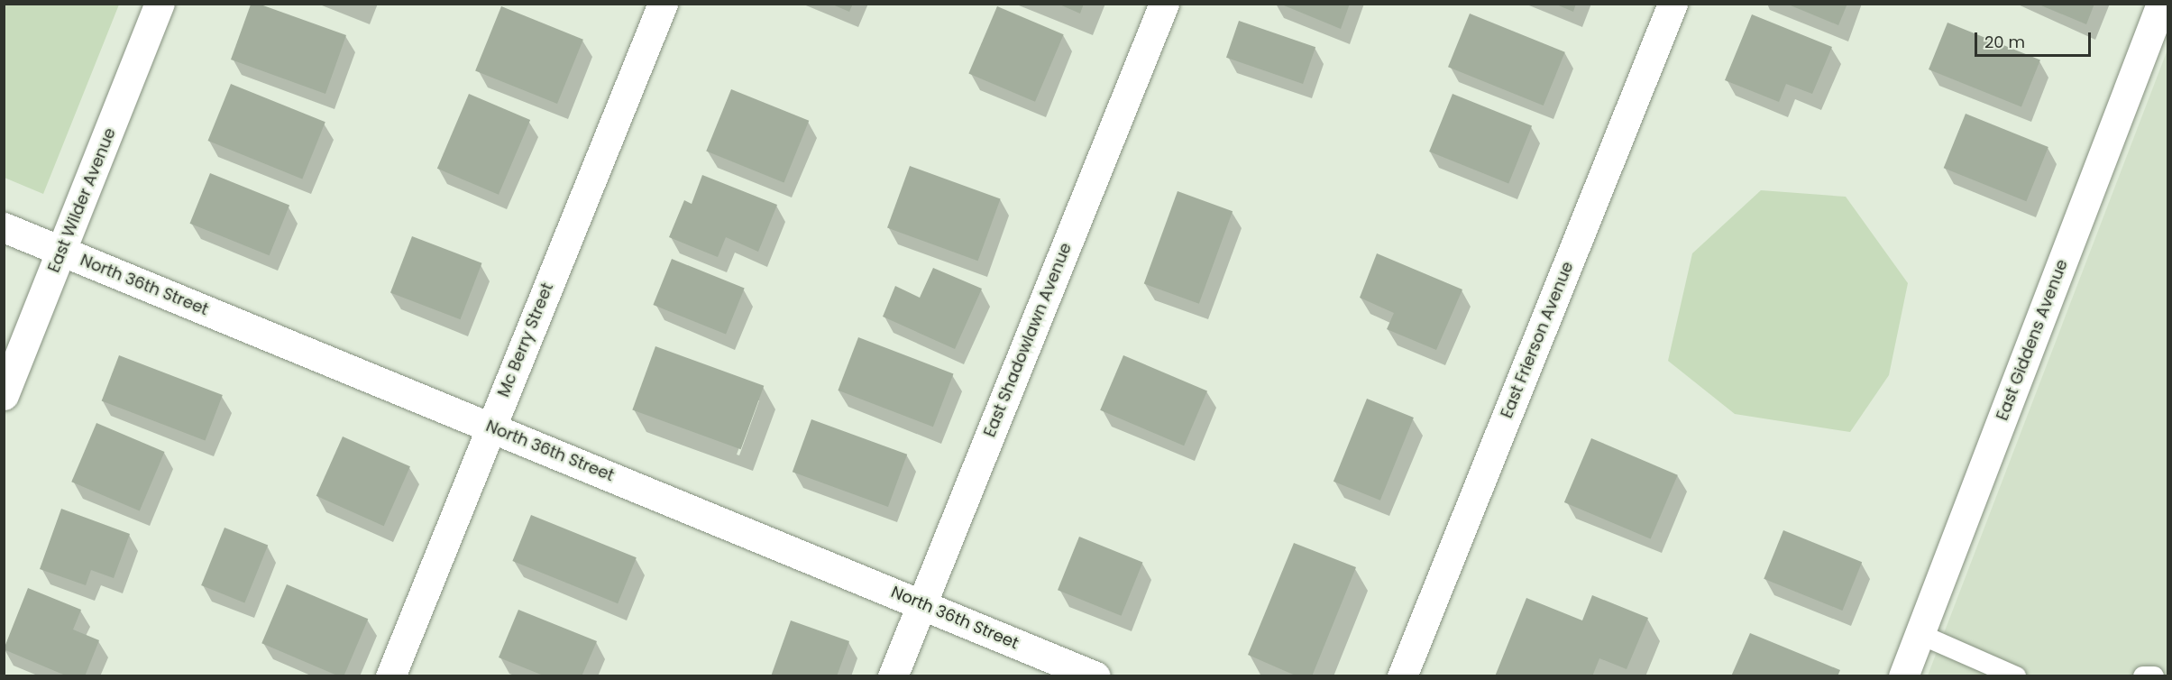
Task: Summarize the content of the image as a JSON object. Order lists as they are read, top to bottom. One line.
{"streets":{"street":["East Wilder Avenue","North 36th Street","Mc Berry Street","East Shadowlawn Avenue","East Frierson Avenue","East Giddens Avenue"]},"crossings":[["East Wilder Avenue","North 36th Street"],["North 36th Street","Mc Berry Street"],["North 36th Street","East Shadowlawn Avenue"]],"scale_bar":"20 m"}
